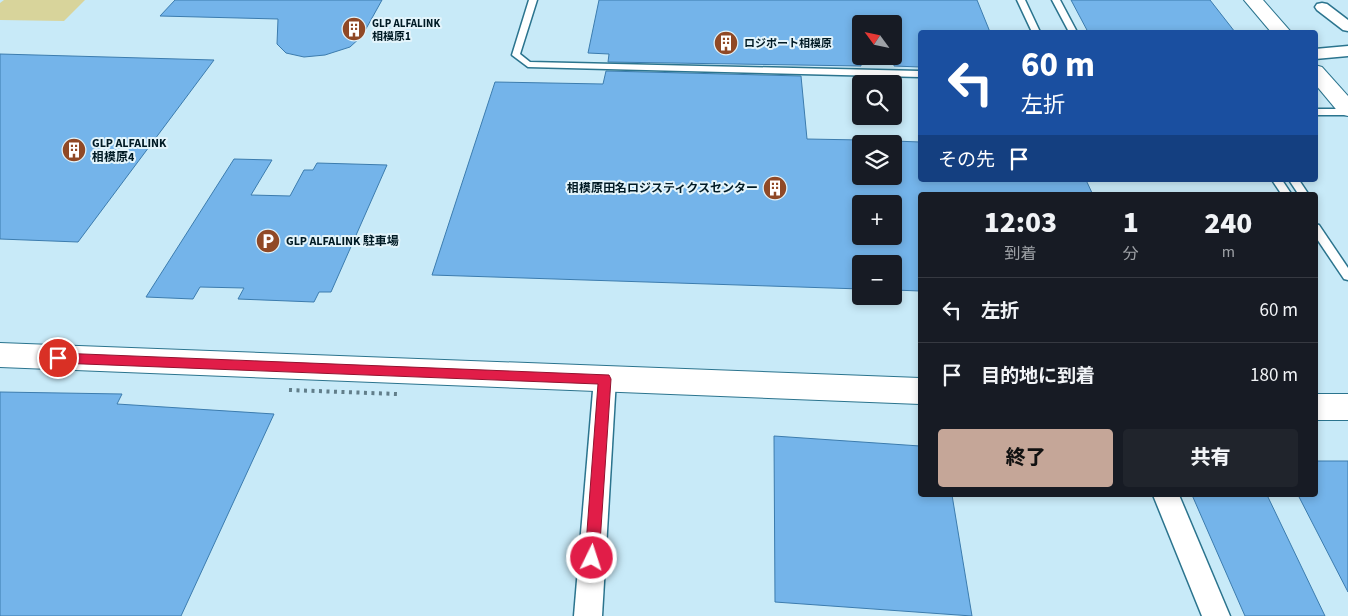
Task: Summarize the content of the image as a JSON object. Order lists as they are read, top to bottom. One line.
{"places":{"building":["GLP ALFALINK 相模原1","ロジポート相模原","GLP ALFALINK 相模原4","相模原田名ロジスティクスセンター"],"parking":["GLP ALFALINK 駐車場"]},"north":"top left","page":{"map_buttons":["+","−"],"turn":["60 m","左折"],"then":"その先","eta":["12:03","到着","1","分","240","m"],"list":[{"name":"左折","value":"60 m"},{"name":"目的地に到着","value":"180 m"}],"buttons":["終了","共有"]}}
